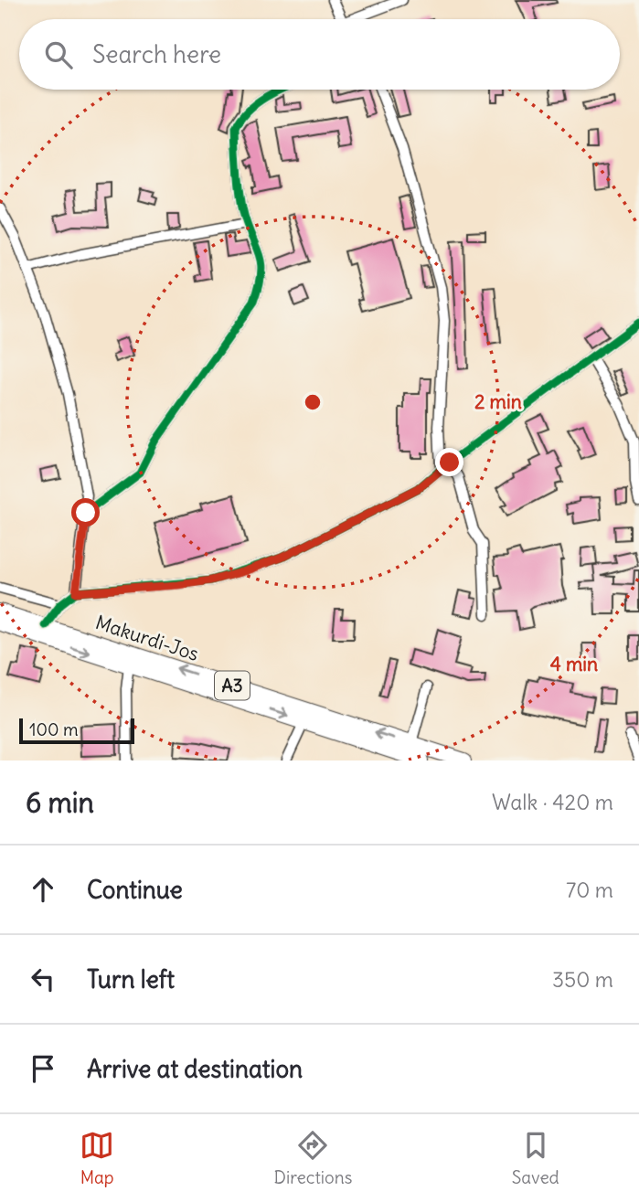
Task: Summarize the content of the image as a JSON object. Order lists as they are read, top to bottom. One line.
{"streets":{"highway":["Makurdi-Jos","A3"]},"scale_bar":"100 m","page":{"search":"Search here","scale":"100 m","heading":["6 min","Walk · 420 m"],"list":[["Continue","70 m"],["Turn left","350 m"],"Arrive at destination"],"nav":["Map","Directions","Saved"]},"rings":["2 min","4 min"]}
